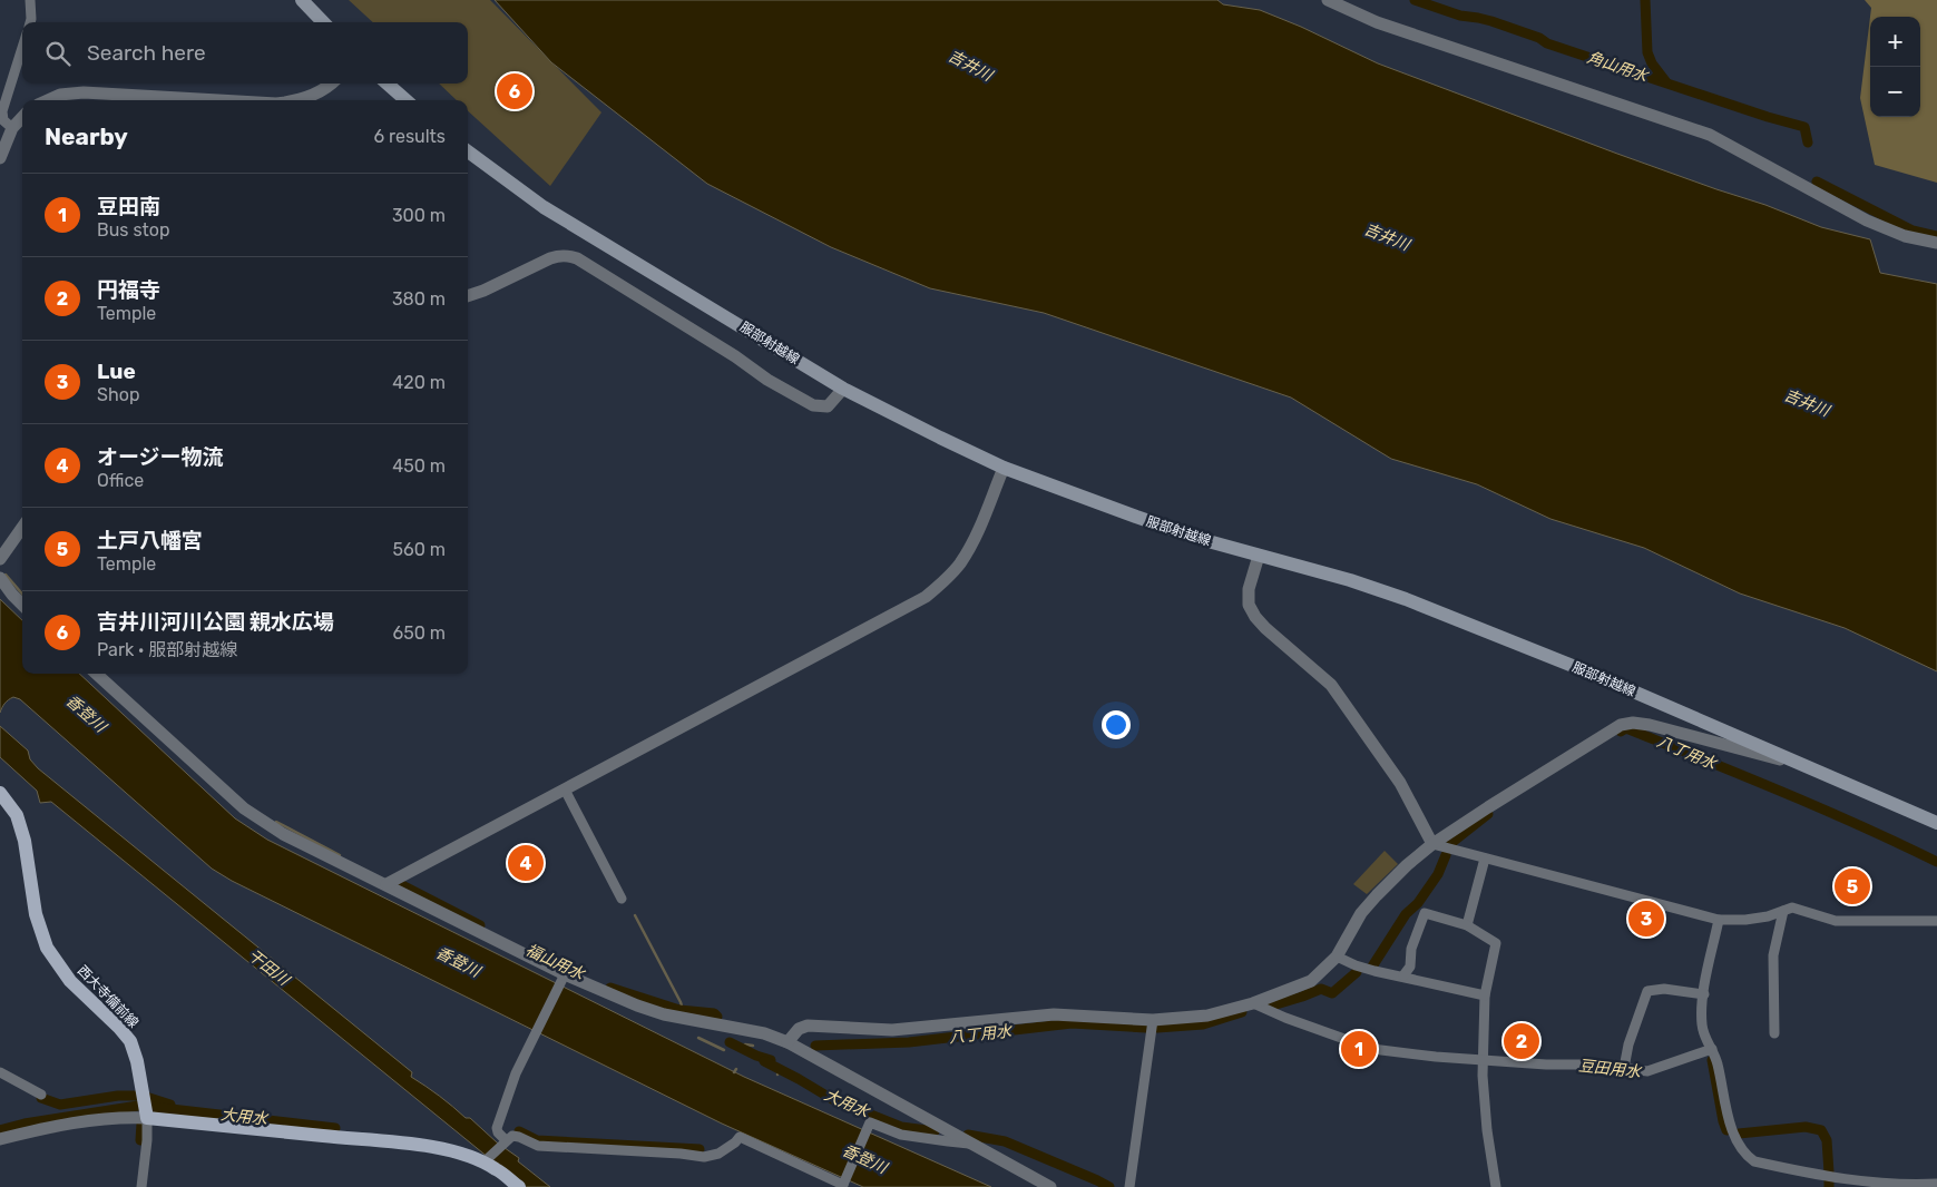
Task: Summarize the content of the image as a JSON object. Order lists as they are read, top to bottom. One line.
{"streets":{"main road":["服部射越線","西大寺備前線"]},"water":["吉井川","角山用水","香登川","八丁用水","福山用水","干田川","豆田用水","大用水"],"page":{"map_buttons":["+","−"],"search":"Search here","pins":["6","4","5","3","2","1"],"heading":["Nearby","6 results"],"list":[{"mark":"1","name":"豆田南","note":"Bus stop","value":"300 m"},{"mark":"2","name":"円福寺","note":"Temple","value":"380 m"},{"mark":"3","name":"Lue","note":"Shop","value":"420 m"},{"mark":"4","name":"オージー物流","note":"Office","value":"450 m"},{"mark":"5","name":"土戸八幡宮","note":"Temple","value":"560 m"},{"mark":"6","name":"吉井川河川公園 親水広場","note":"Park · 服部射越線","value":"650 m"}]}}
